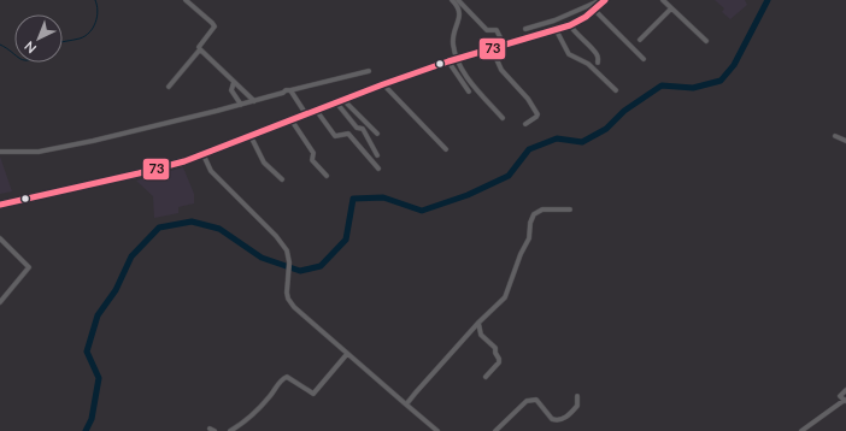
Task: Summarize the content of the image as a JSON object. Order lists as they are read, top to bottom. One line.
{"lines":["transit line 73"],"north":"bottom left"}
